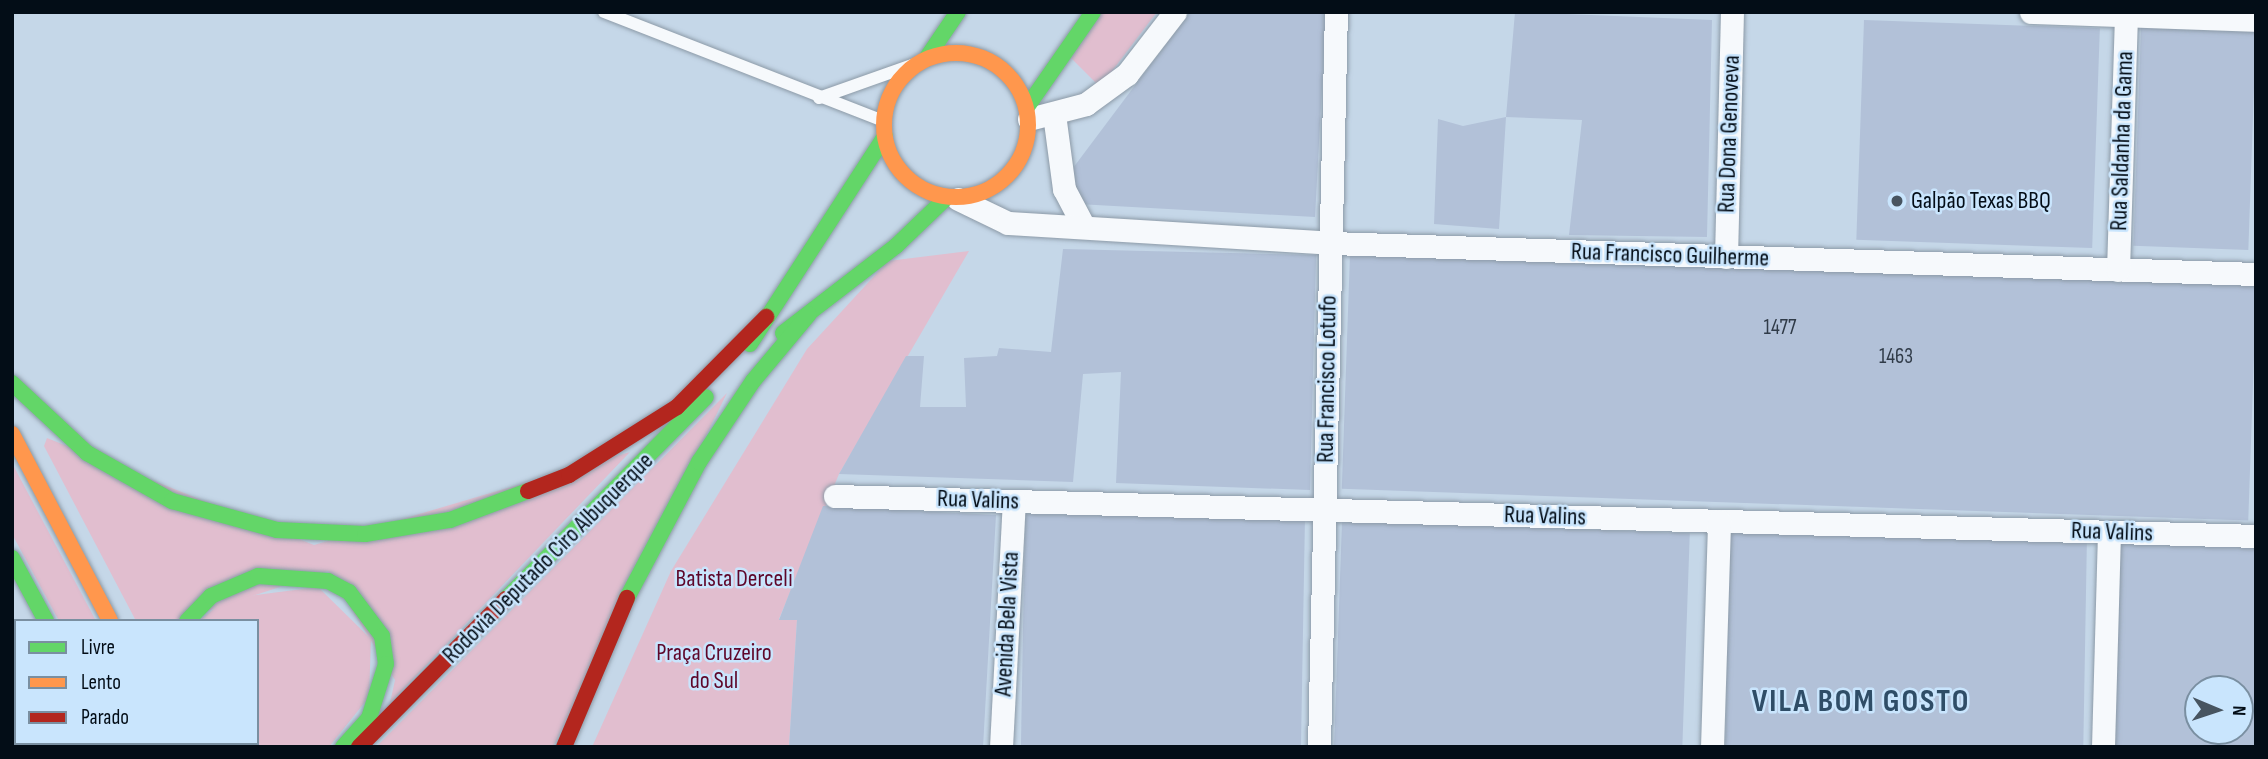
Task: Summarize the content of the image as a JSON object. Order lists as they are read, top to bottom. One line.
{"streets":{"main road":["Rodovia Deputado Ciro Albuquerque"],"street":["Rua Dona Genoveva","Rua Saldanha da Gama","Rua Francisco Guilherme","Rua Francisco Lotufo","Rua Valins","Avenida Bela Vista"]},"crossings":[["Rua Dona Genoveva","Rua Francisco Guilherme"],["Rua Saldanha da Gama","Rua Francisco Guilherme"],["Rua Francisco Guilherme","Rua Francisco Lotufo"],["Rua Francisco Guilherme","Rodovia Deputado Ciro Albuquerque"],["Rua Francisco Lotufo","Rua Valins"],["Rua Valins","Avenida Bela Vista"]],"districts":["VILA BOM GOSTO"],"parks":["Batista Derceli","Praça Cruzeiro do Sul"],"places":["Galpão Texas BBQ"],"house_numbers":["1477","1463"],"legend":["Livre","Lento","Parado"],"north":"right"}
